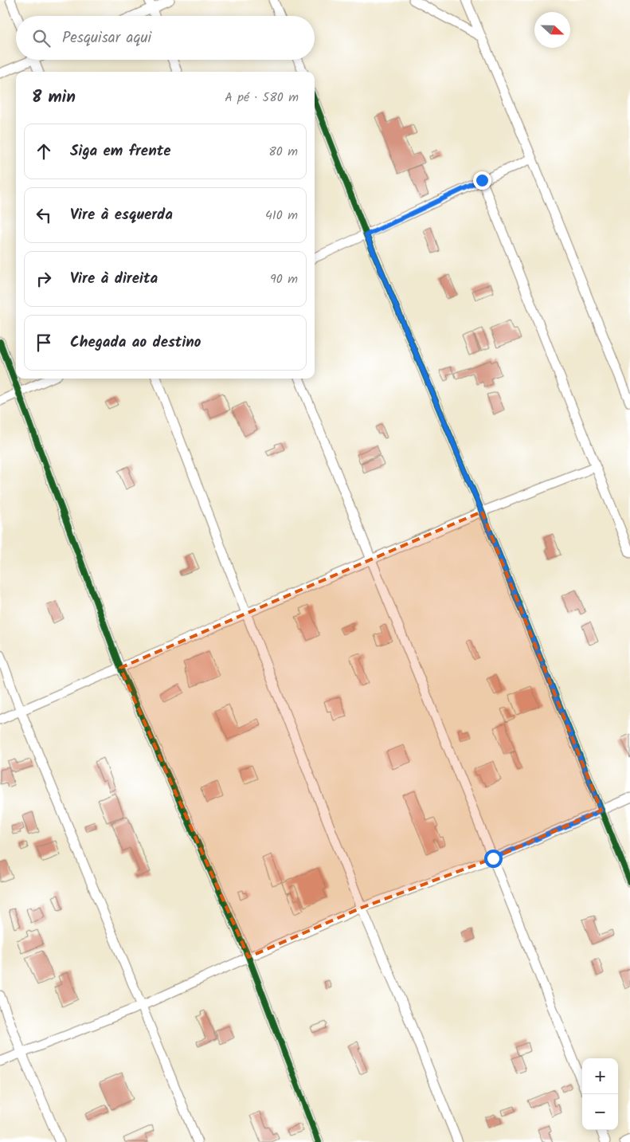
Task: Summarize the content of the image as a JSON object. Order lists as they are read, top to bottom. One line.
{"north":"right","page":{"search":"Pesquisar aqui","heading":["8 min","A pé · 580 m"],"list":[["Siga em frente","80 m"],["Vire à esquerda","410 m"],["Vire à direita","90 m"],"Chegada ao destino"],"map_buttons":["+","−"]}}
